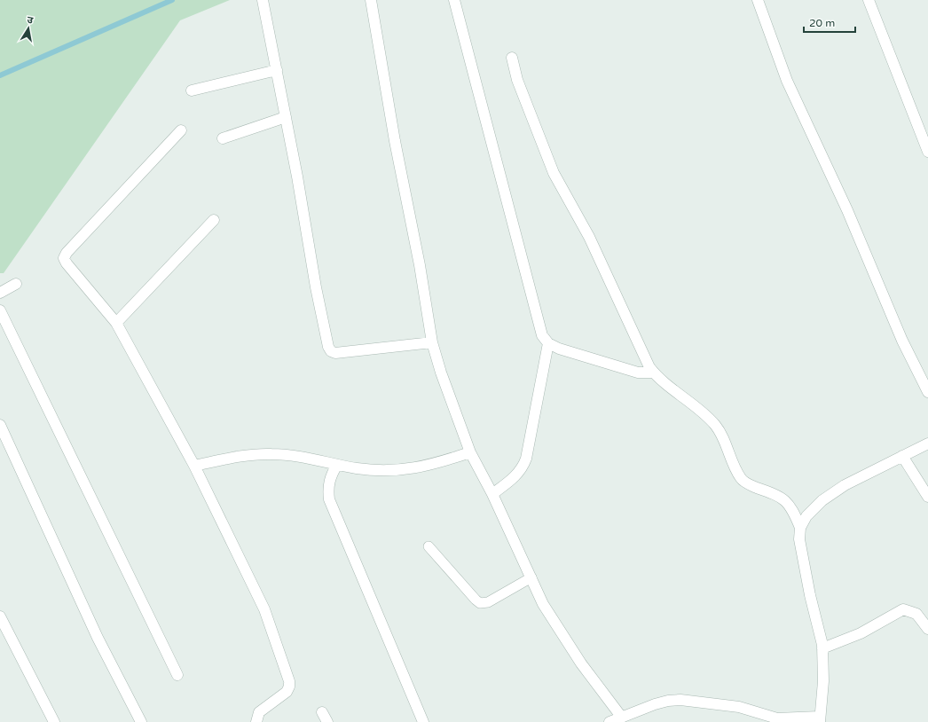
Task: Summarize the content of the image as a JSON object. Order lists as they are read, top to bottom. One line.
{"scale_bar":"20 m","north":"top"}
